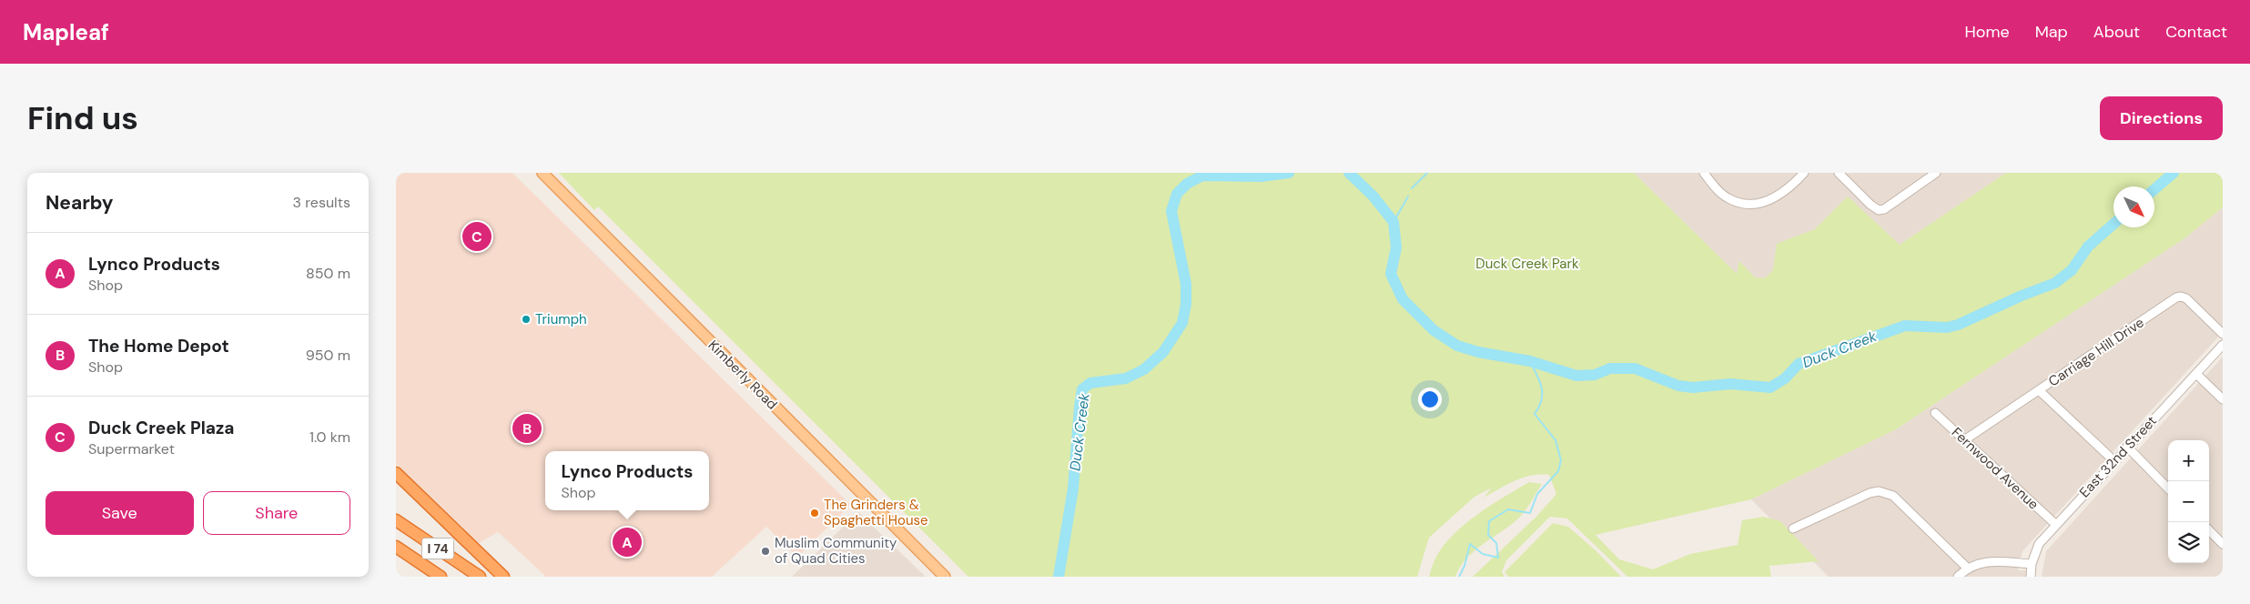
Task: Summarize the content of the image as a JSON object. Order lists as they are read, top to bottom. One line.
{"streets":{"highway":["I 74"],"main road":["Kimberly Road"],"street":["Carriage Hill Drive","East 32nd Street","Fernwood Avenue"]},"crossings":[["Carriage Hill Drive","Fernwood Avenue"],["East 32nd Street","Fernwood Avenue"]],"water":["Duck Creek"],"parks":["Duck Creek Park"],"places":["Triumph","The Grinders & Spaghetti House","Muslim Community of Quad Cities"],"north":"bottom right","page":{"header":"Mapleaf","nav":["Home","Map","About","Contact"],"buttons":["Directions",["Save","Share"]],"title":"Find us","heading":["Nearby","3 results"],"pins":["C","B","A"],"list":[{"mark":"A","name":"Lynco Products","note":"Shop","value":"850 m"},{"mark":"B","name":"The Home Depot","note":"Shop","value":"950 m"},{"mark":"C","name":"Duck Creek Plaza","note":"Supermarket","value":"1.0 km"}],"map_buttons":["+","−"],"popup":["Lynco Products","Shop"]}}
